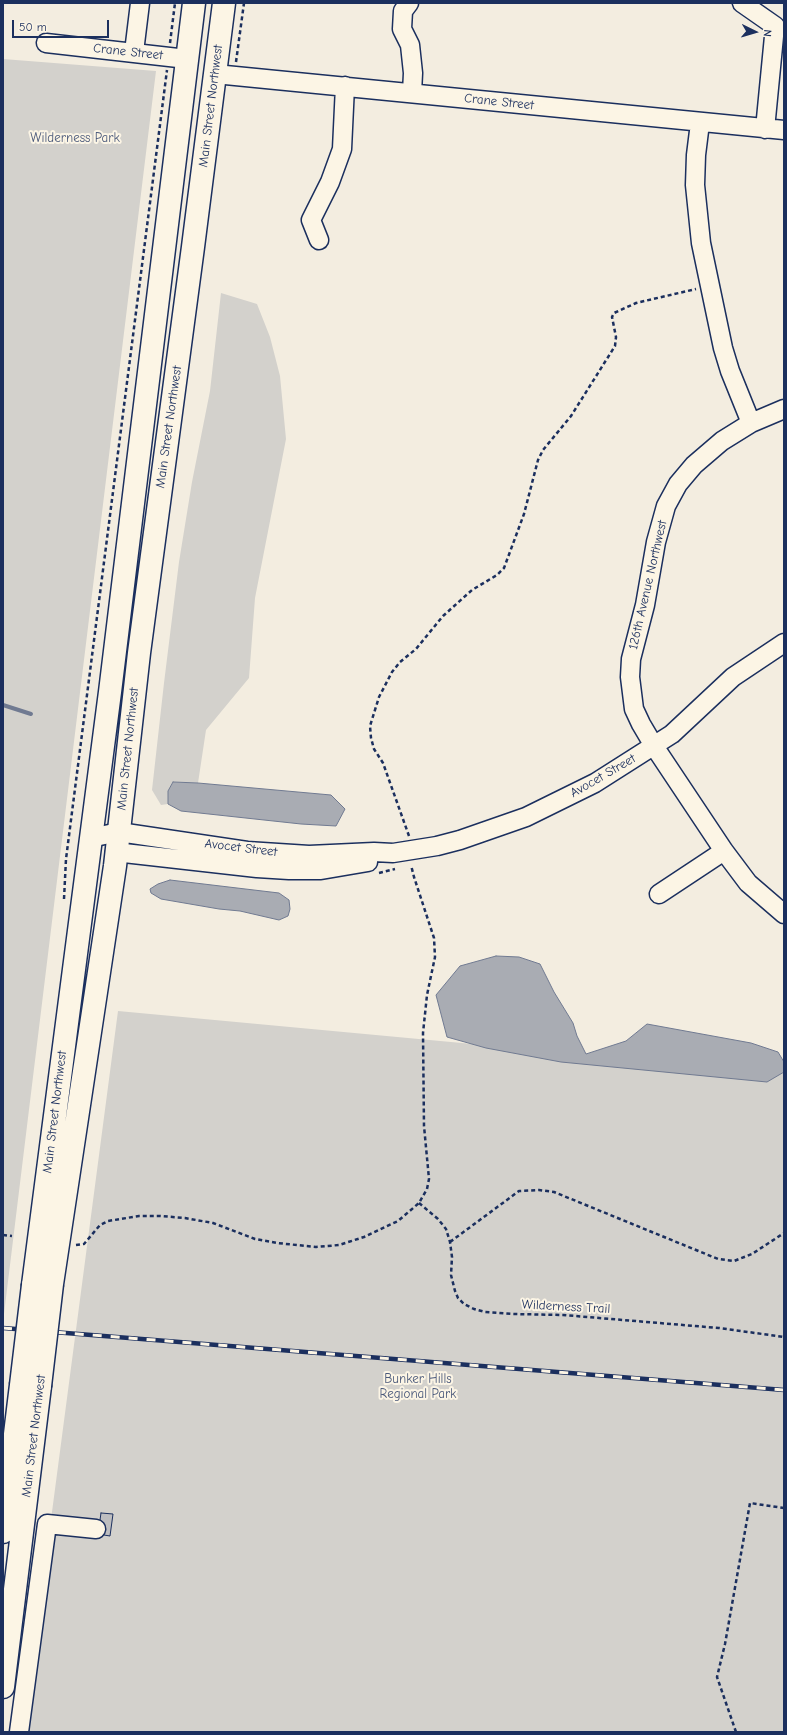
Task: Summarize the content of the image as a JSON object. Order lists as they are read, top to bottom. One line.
{"streets":{"main road":["Main Street Northwest"],"street":["Crane Street","126th Avenue Northwest","Avocet Street"],"path":["Wilderness Trail"]},"crossings":[["Crane Street","Main Street Northwest"],["Main Street Northwest","Avocet Street"],["126th Avenue Northwest","Avocet Street"]],"parks":["Wilderness Park","Bunker Hills Regional Park"],"scale_bar":"50 m","north":"right"}
